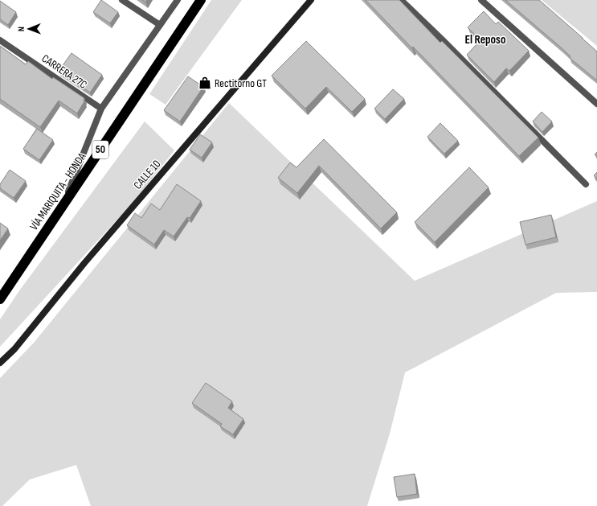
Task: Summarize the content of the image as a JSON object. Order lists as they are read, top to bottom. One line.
{"streets":{"highway":["50","VÍA MARIQUITA - HONDA"],"street":["CARRERA 27C","CALLE 10"]},"districts":["El Reposo"],"places":{"shop":["Rectitorno GT"]},"north":"left"}
